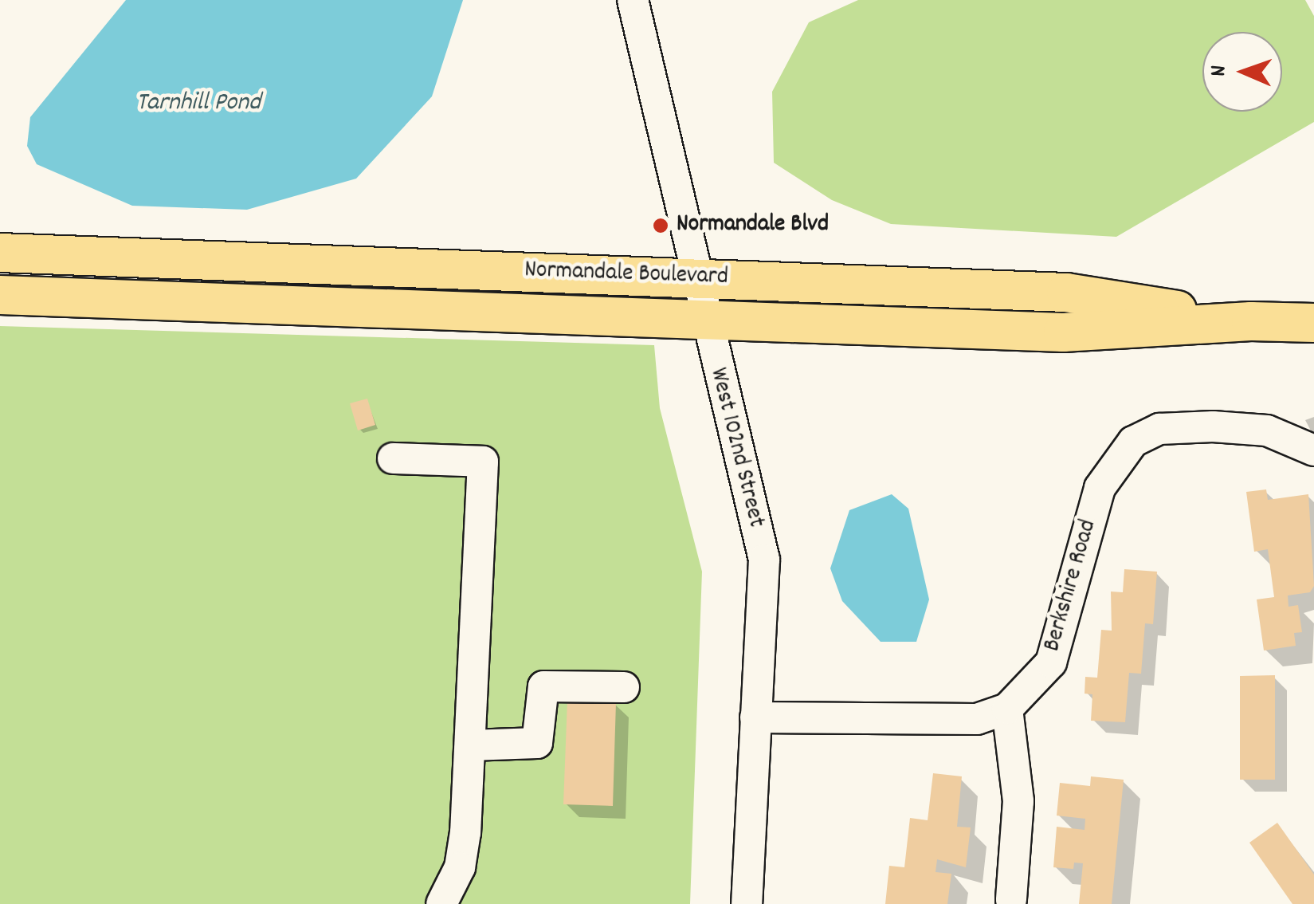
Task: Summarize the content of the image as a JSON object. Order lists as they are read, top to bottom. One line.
{"streets":{"main road":["Normandale Boulevard"],"street":["West 102nd Street","Berkshire Road"]},"crossings":[["Normandale Boulevard","West 102nd Street"]],"water":["Tarnhill Pond"],"places":["Normandale Blvd"],"north":"left"}
